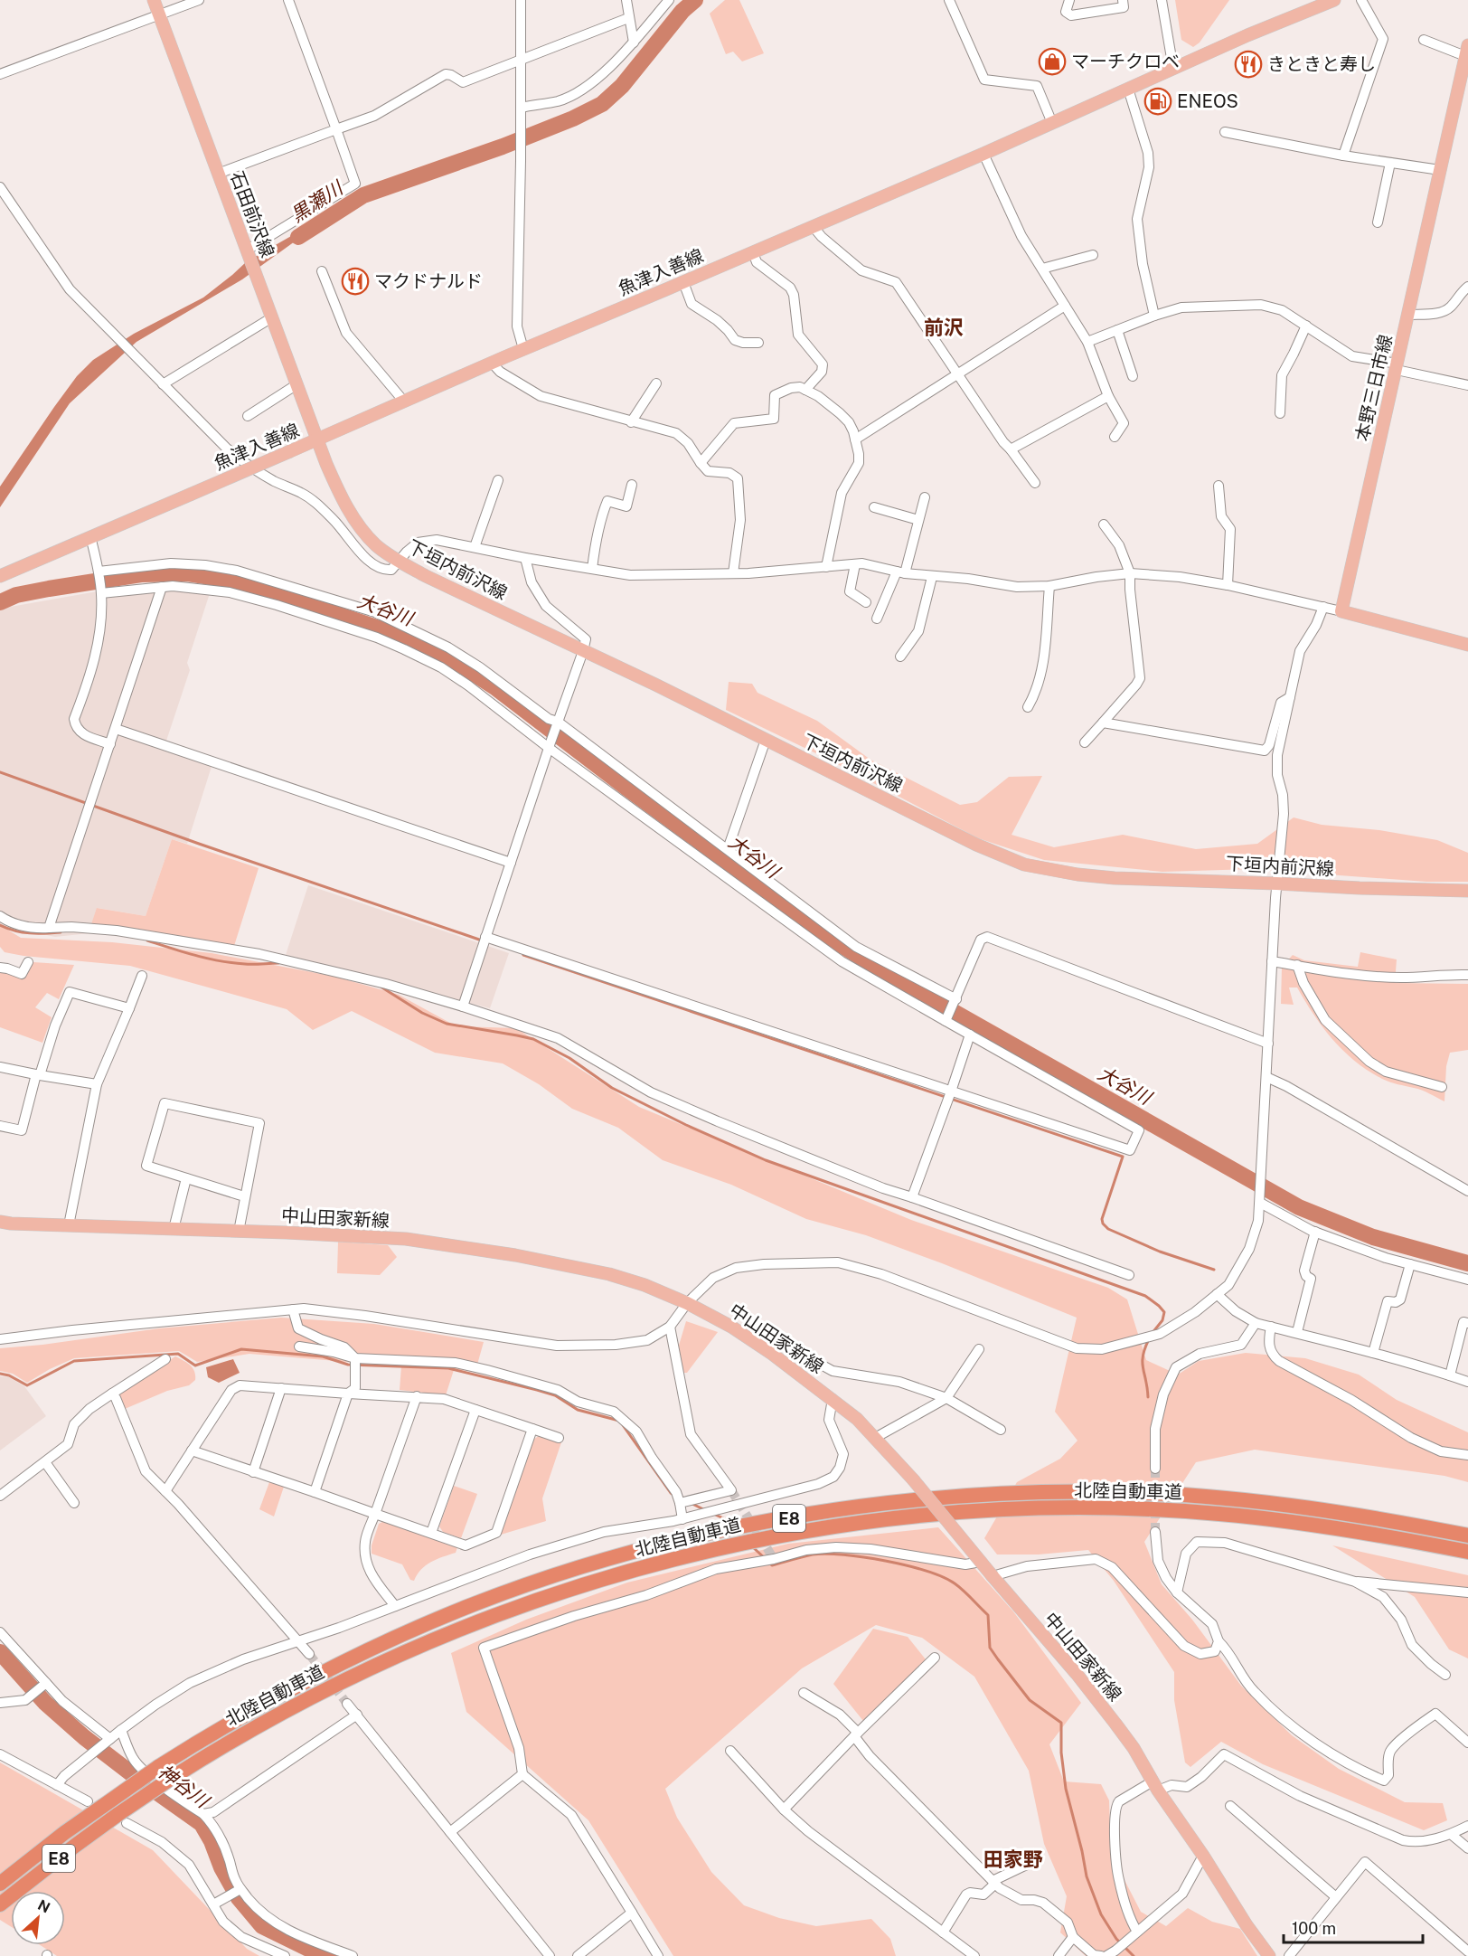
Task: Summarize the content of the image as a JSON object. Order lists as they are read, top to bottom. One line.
{"streets":{"highway":["北陸自動車道","E8"],"main road":["石田前沢線","魚津入善線","本野三日市線","下垣内前沢線","中山田家新線"]},"crossings":[["石田前沢線","魚津入善線"],["石田前沢線","下垣内前沢線"],["魚津入善線","下垣内前沢線"]],"districts":["前沢","田家野"],"water":["黒瀬川","大谷川","神谷川"],"places":{"shop":["マーチクロベ"],"restaurant":["きときと寿し","マクドナルド"],"fuel station":["ENEOS"]},"scale_bar":"100 m","north":"top right"}
